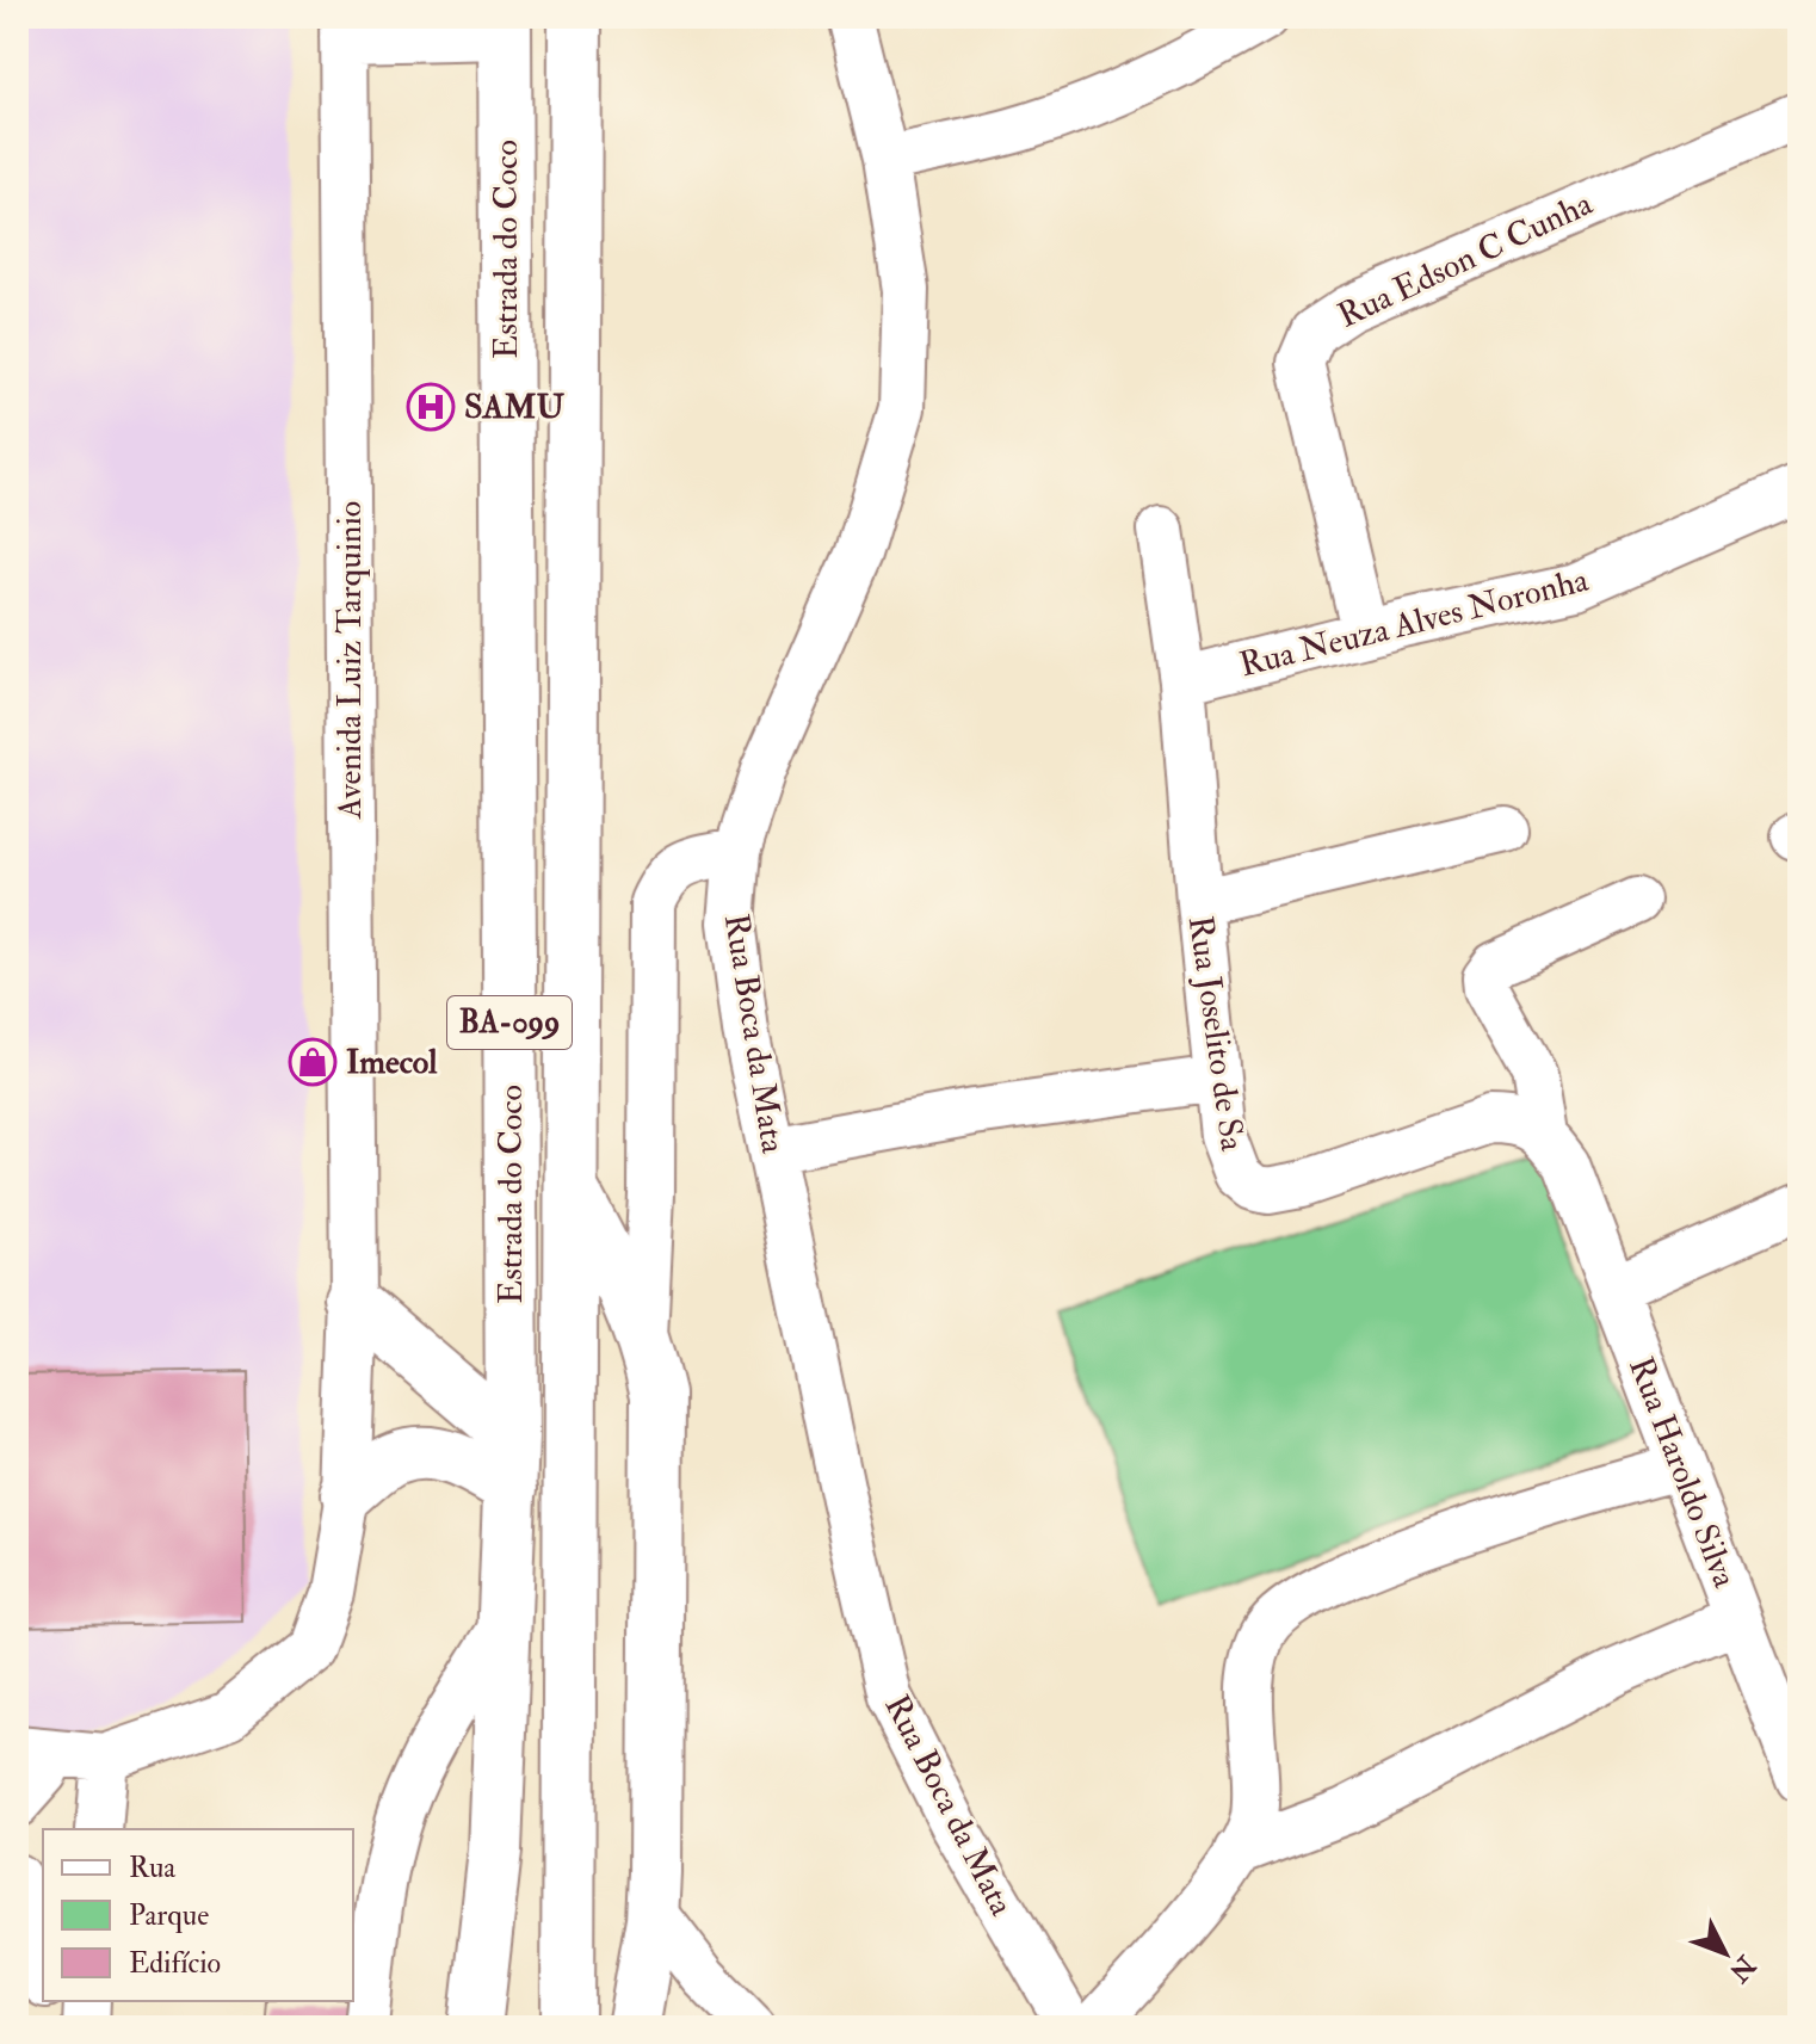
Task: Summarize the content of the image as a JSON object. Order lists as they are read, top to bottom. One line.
{"streets":{"highway":["Estrada do Coco","BA-099"],"street":["Rua Edson C Cunha","Rua Neuza Alves Noronha","Avenida Luiz Tarquinio","Rua Boca da Mata","Rua Joselito de Sa","Rua Haroldo Silva"]},"crossings":[["Rua Edson C Cunha","Rua Neuza Alves Noronha"],["Rua Neuza Alves Noronha","Rua Joselito de Sa"],["Rua Joselito de Sa","Rua Haroldo Silva"]],"places":{"hospital":["SAMU"],"shop":["Imecol"]},"legend":["Rua","Parque","Edifício"],"north":"bottom right"}
